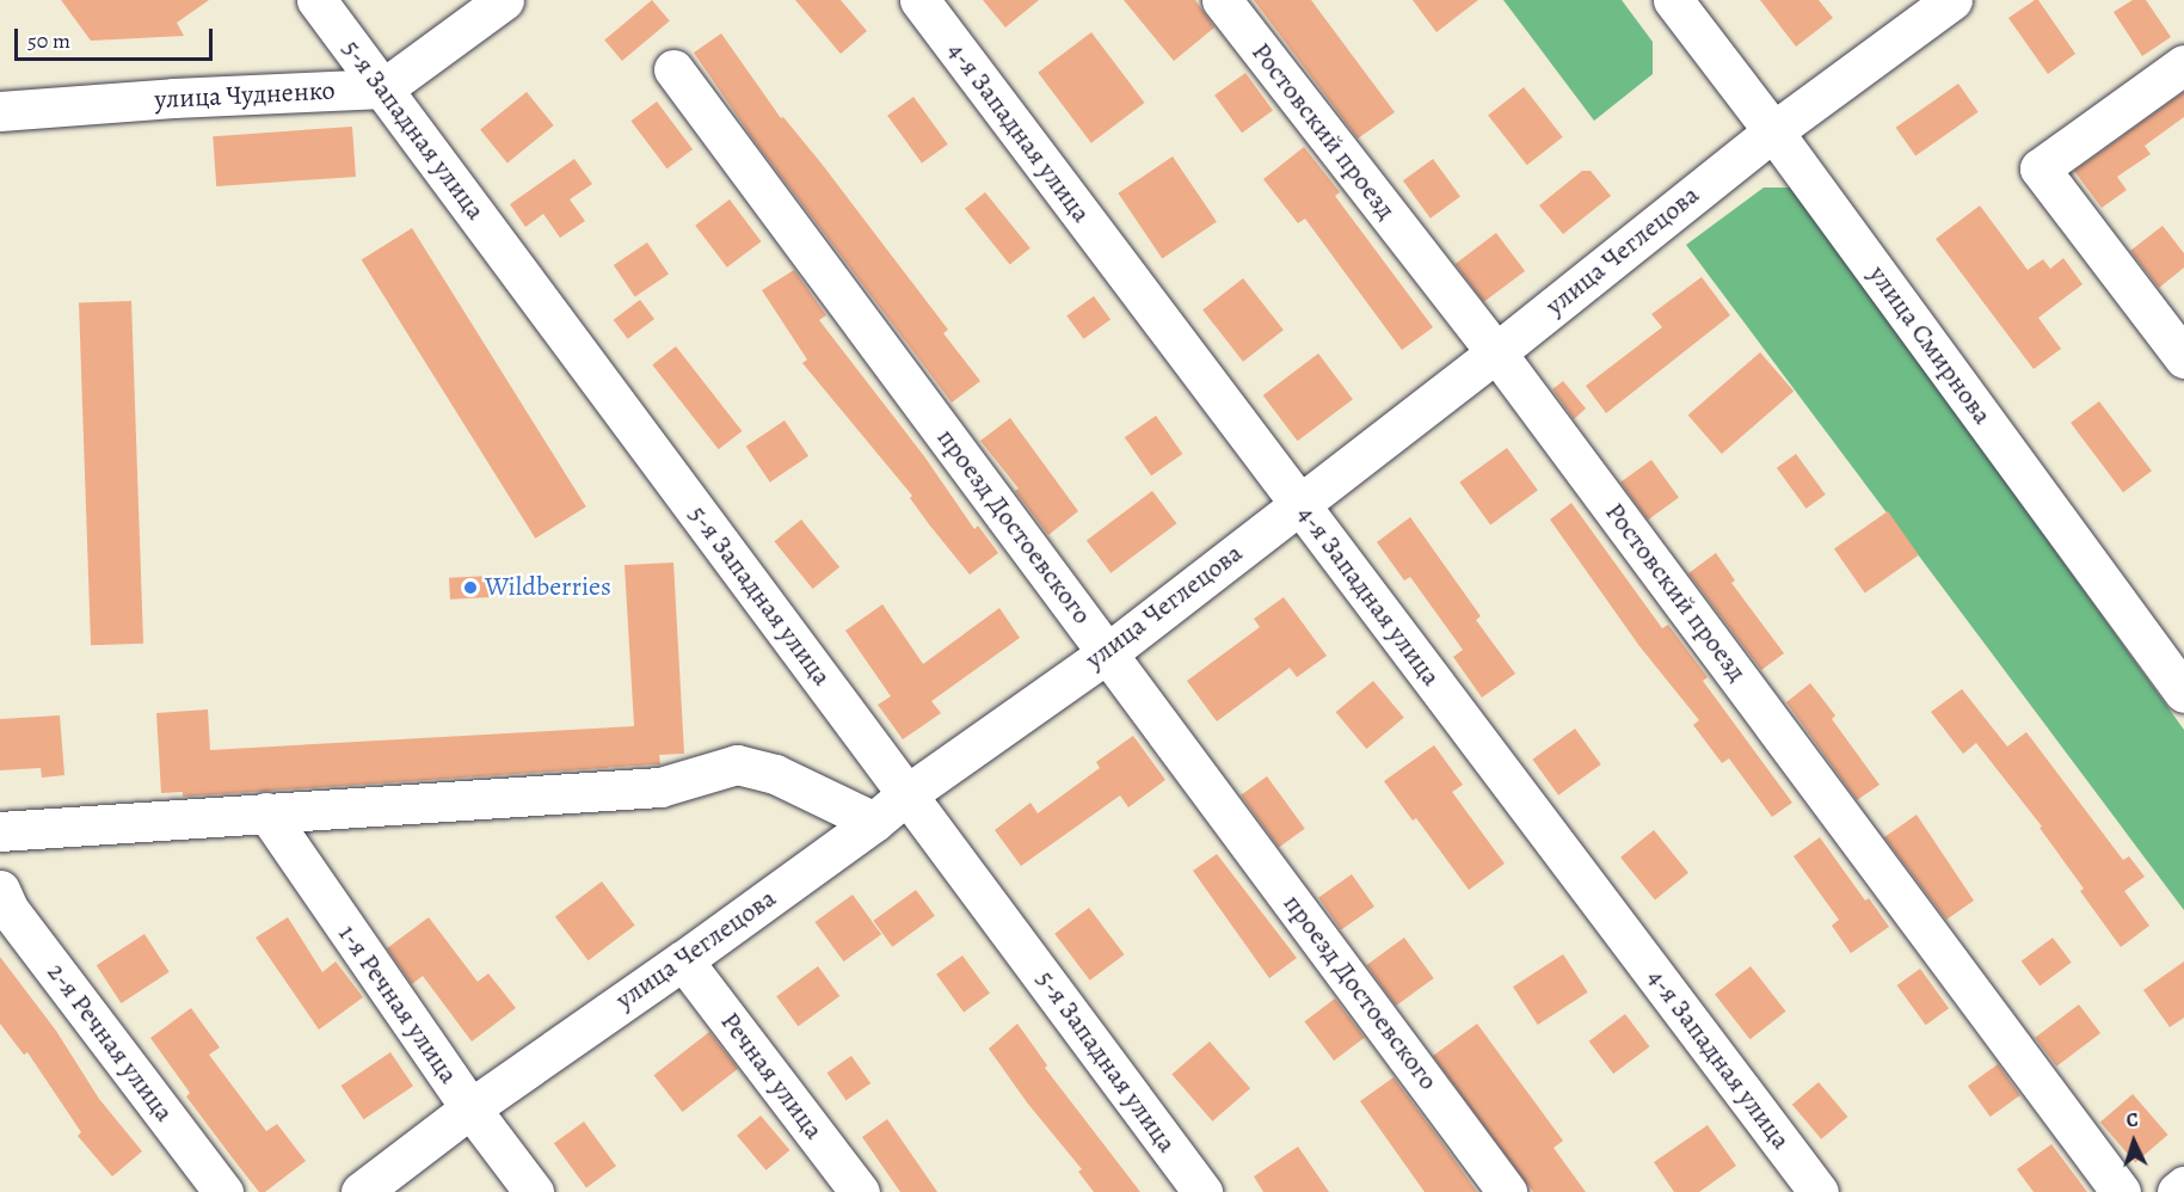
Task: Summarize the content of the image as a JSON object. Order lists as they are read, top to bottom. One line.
{"streets":{"street":["улица Чудненко","5-я Западная улица","Ростовский проезд","4-я Западная улица","улица Чеглецова","улица Смирнова","проезд Достоевского","1-я Речная улица","2-я Речная улица","Речная улица"]},"crossings":[["улица Чудненко","5-я Западная улица"],["5-я Западная улица","улица Чеглецова"],["Ростовский проезд","улица Чеглецова"],["4-я Западная улица","улица Чеглецова"],["улица Чеглецова","улица Смирнова"],["улица Чеглецова","проезд Достоевского"],["улица Чеглецова","1-я Речная улица"],["улица Чеглецова","Речная улица"]],"places":["Wildberries"],"scale_bar":"50 m","north":"top"}
